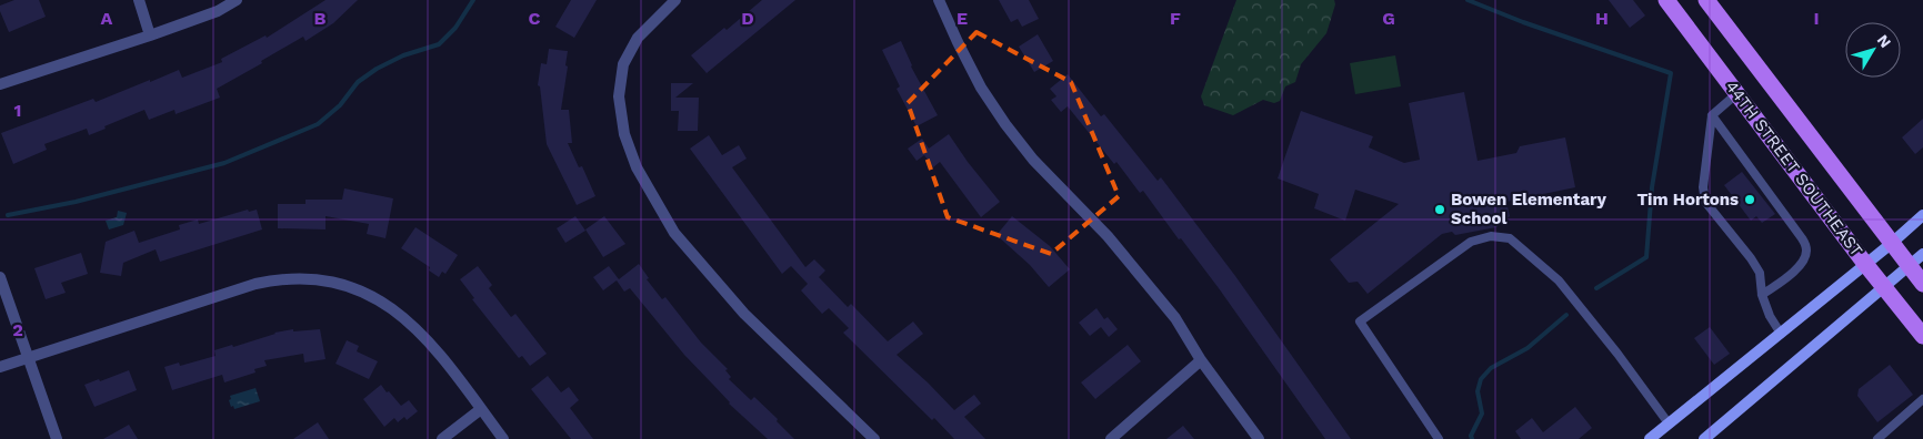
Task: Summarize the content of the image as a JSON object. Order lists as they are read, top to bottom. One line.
{"streets":{"main road":["44TH STREET SOUTHEAST"]},"places":["Tim Hortons","Bowen Elementary School"],"north":"top right","grid":{"columns":["A","B","C","D","E","F","G","H","I"],"rows":["1","2"]}}
